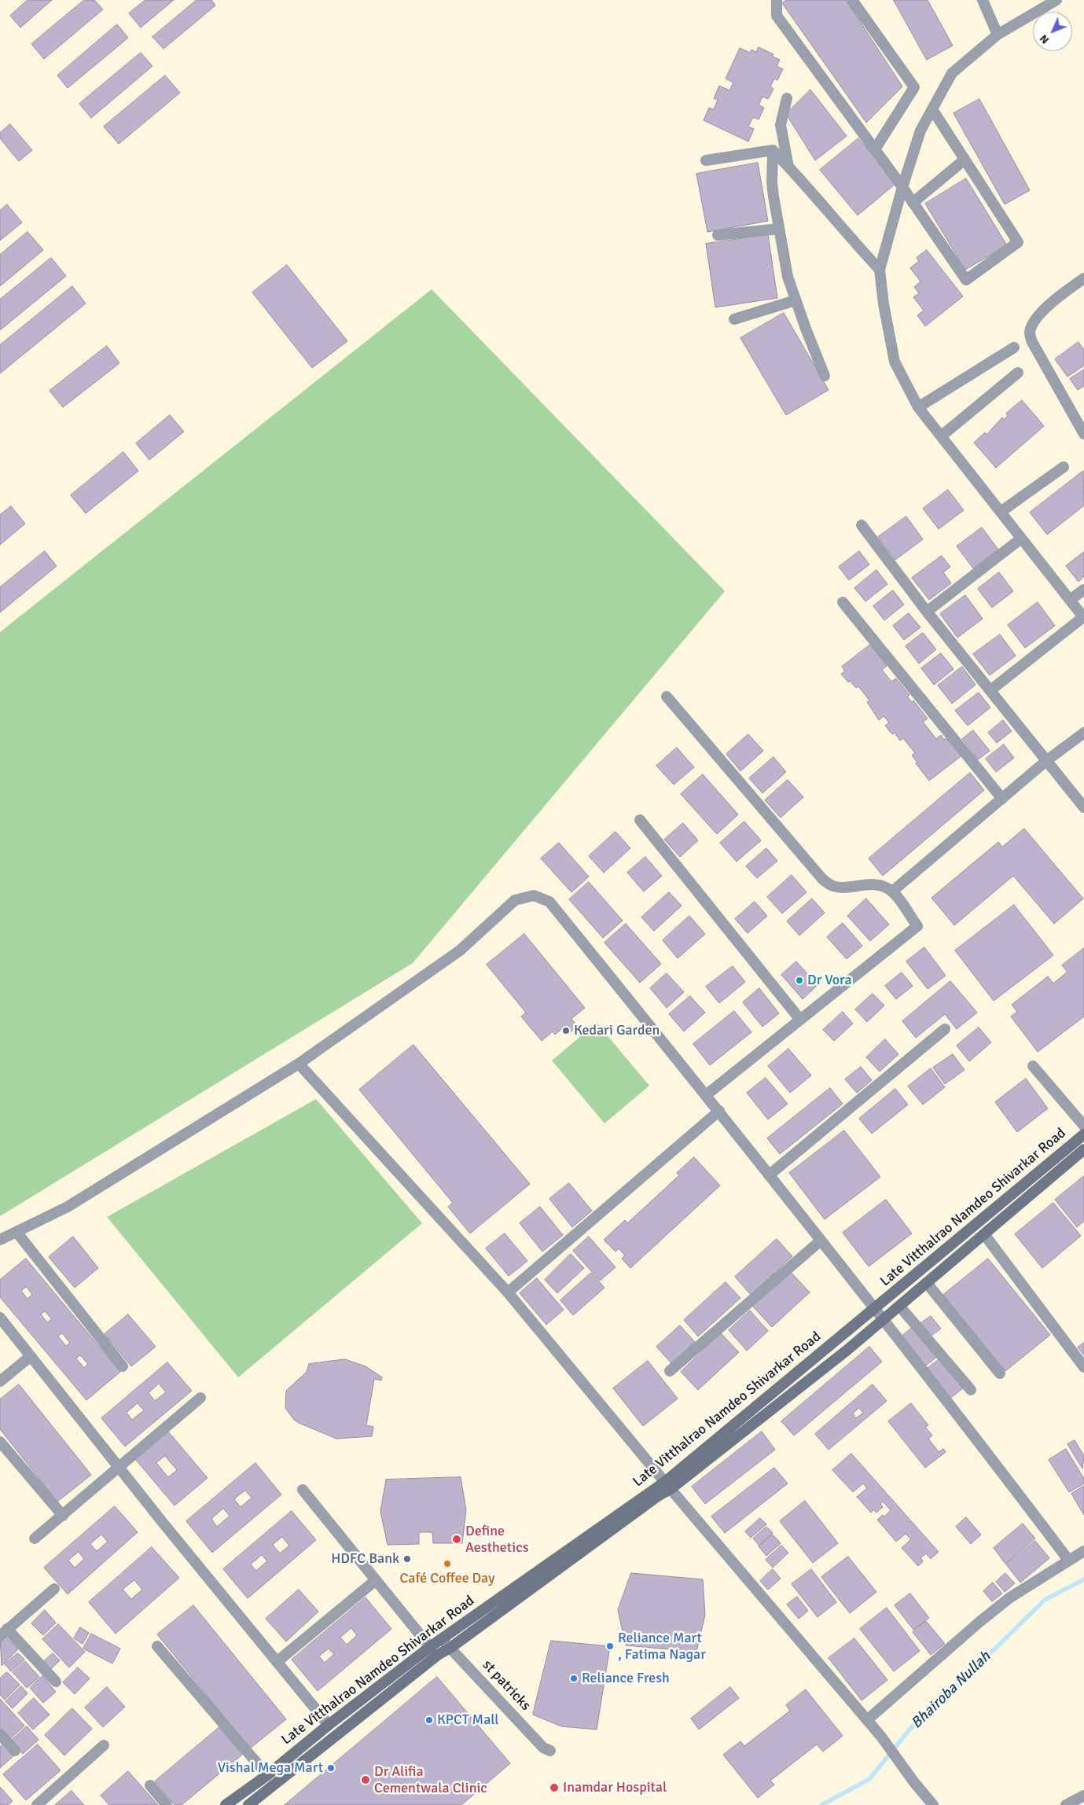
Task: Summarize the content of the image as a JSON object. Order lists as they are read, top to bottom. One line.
{"streets":{"main road":["Late Vitthalrao Namdeo Shivarkar Road"],"street":["st patricks"]},"crossings":[["Late Vitthalrao Namdeo Shivarkar Road","st patricks"]],"water":["Bhairoba Nullah"],"places":["Dr Vora","Kedari Garden","Define Aesthetics","HDFC Bank","Café Coffee Day","Reliance Mart , Fatima Nagar","Reliance Fresh","KPCT Mall","Vishal Mega Mart","Dr Alifia Cementwala Clinic","Inamdar Hospital"],"north":"bottom left"}
